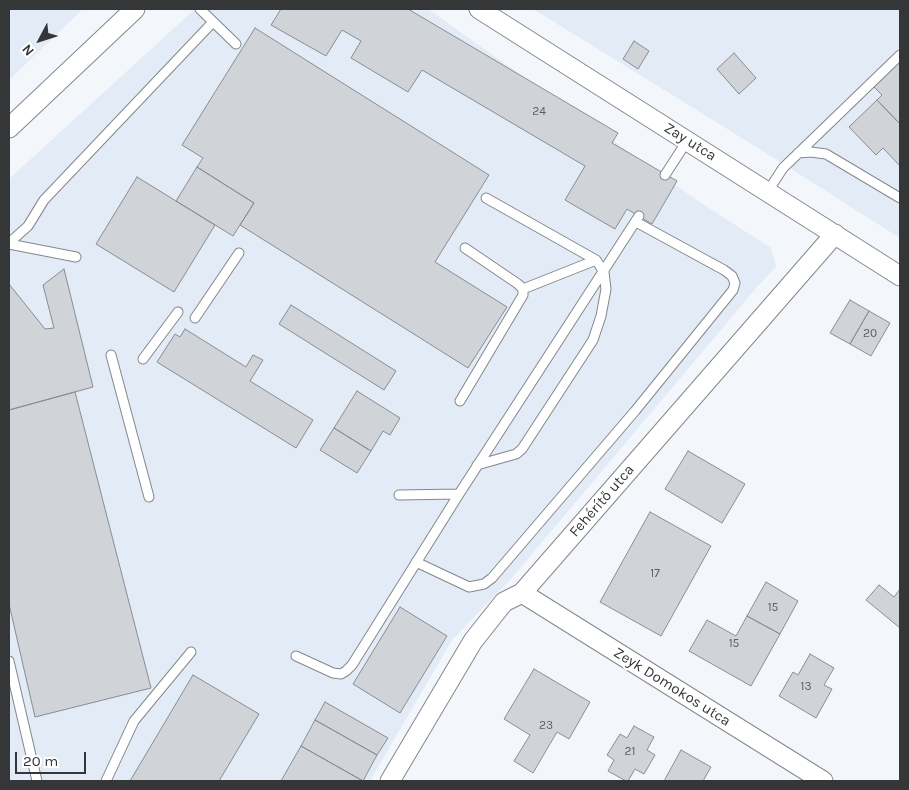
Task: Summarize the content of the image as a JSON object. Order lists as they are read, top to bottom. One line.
{"streets":{"street":["Zay utca","Fehérítő utca","Zeyk Domokos utca"]},"crossings":[["Zay utca","Fehérítő utca"],["Fehérítő utca","Zeyk Domokos utca"]],"house_numbers":["24","20","17","15","15","13","23","21"],"scale_bar":"20 m","north":"bottom left"}
